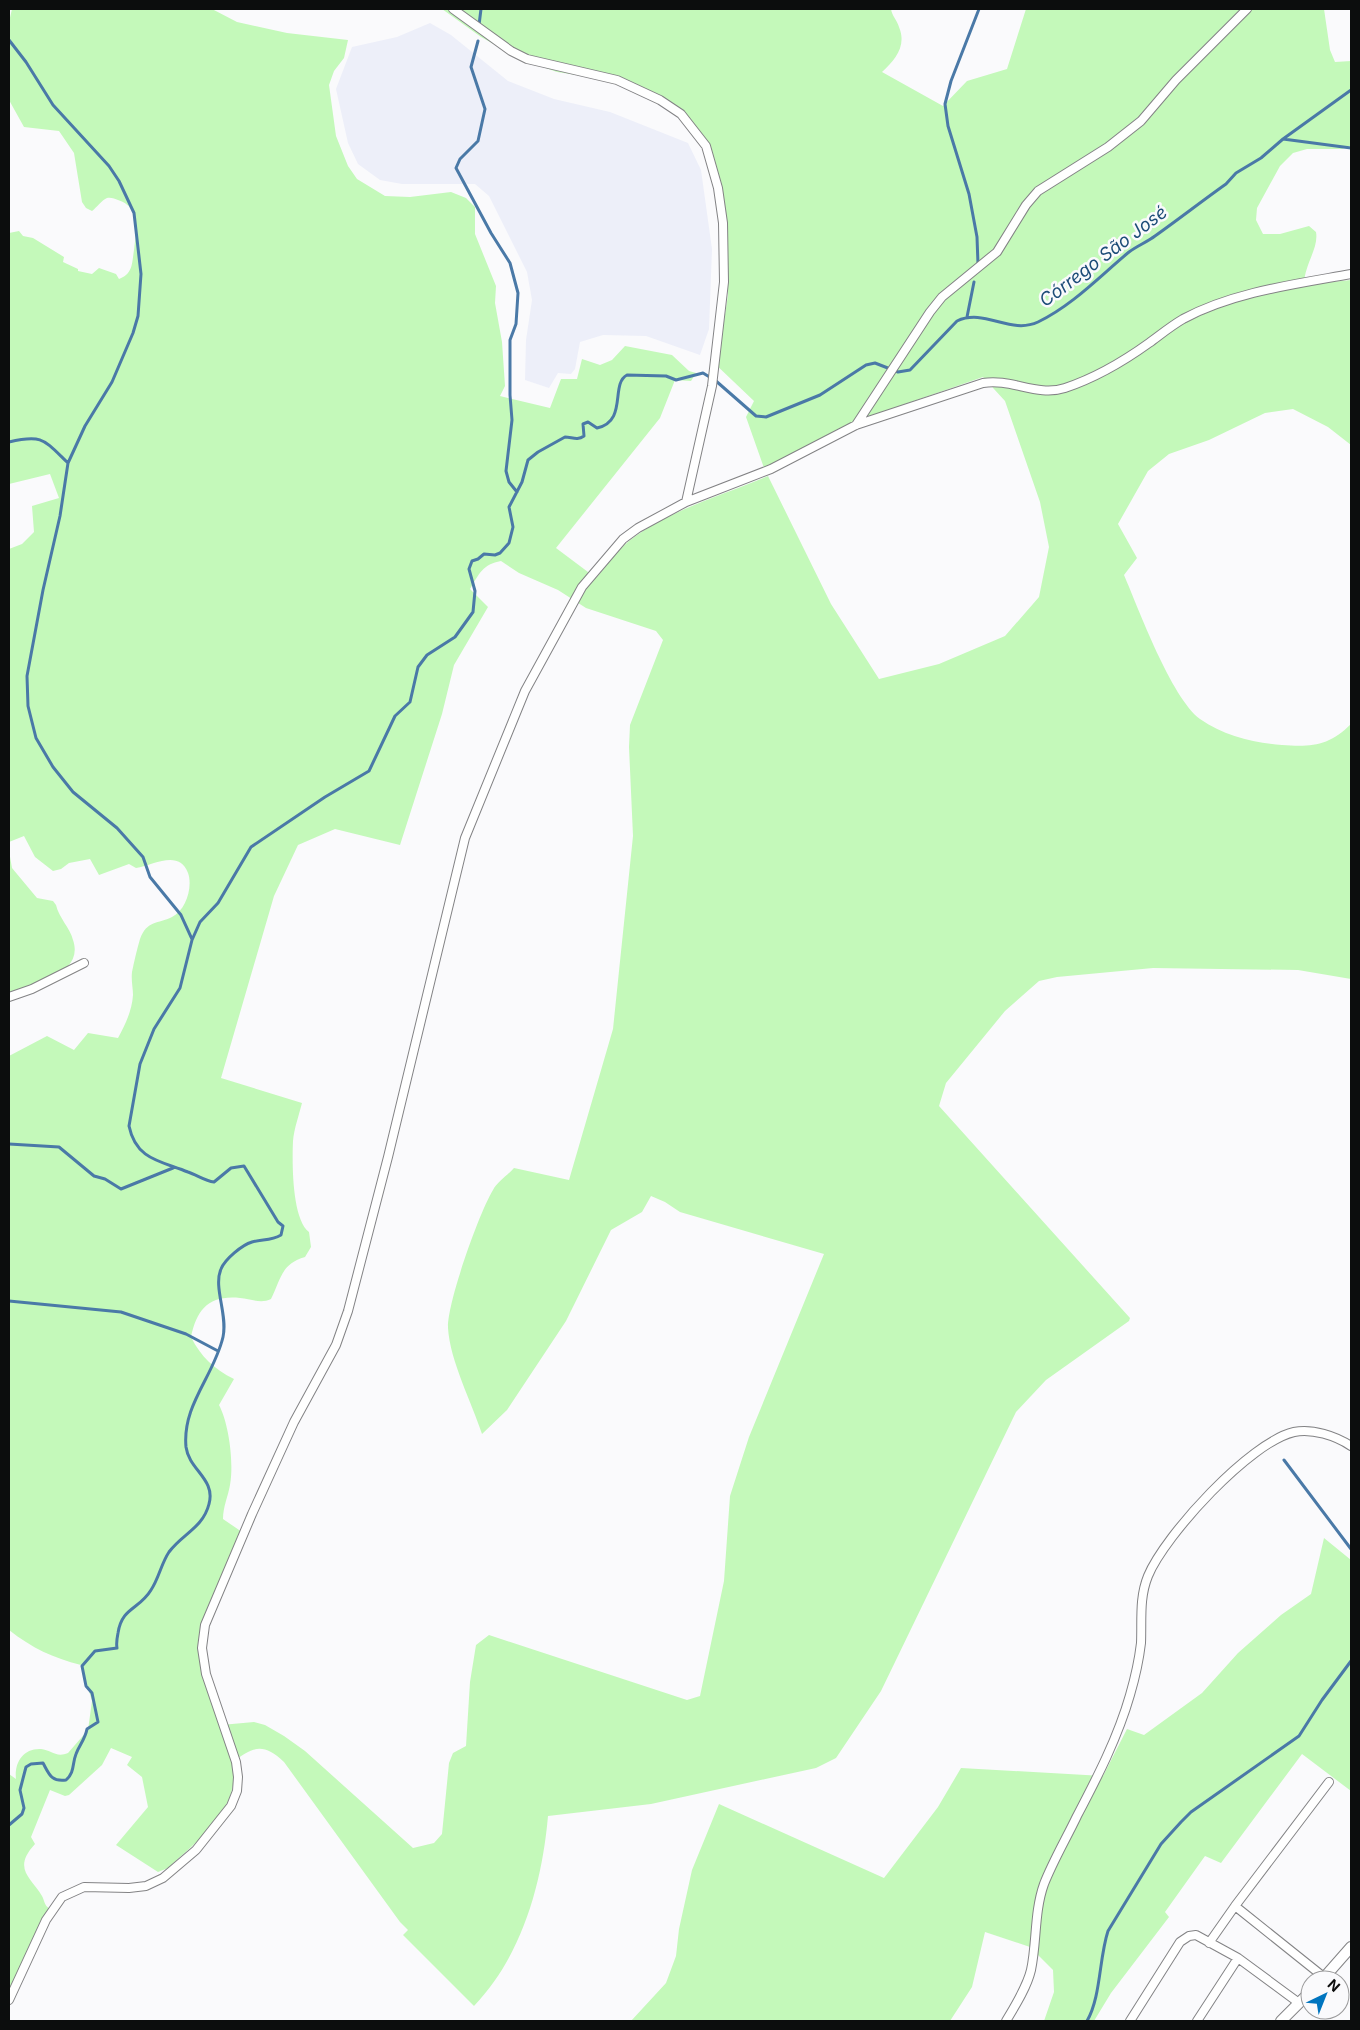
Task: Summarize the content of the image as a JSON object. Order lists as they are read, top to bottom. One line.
{"water":["Córrego São José"],"north":"top right"}
